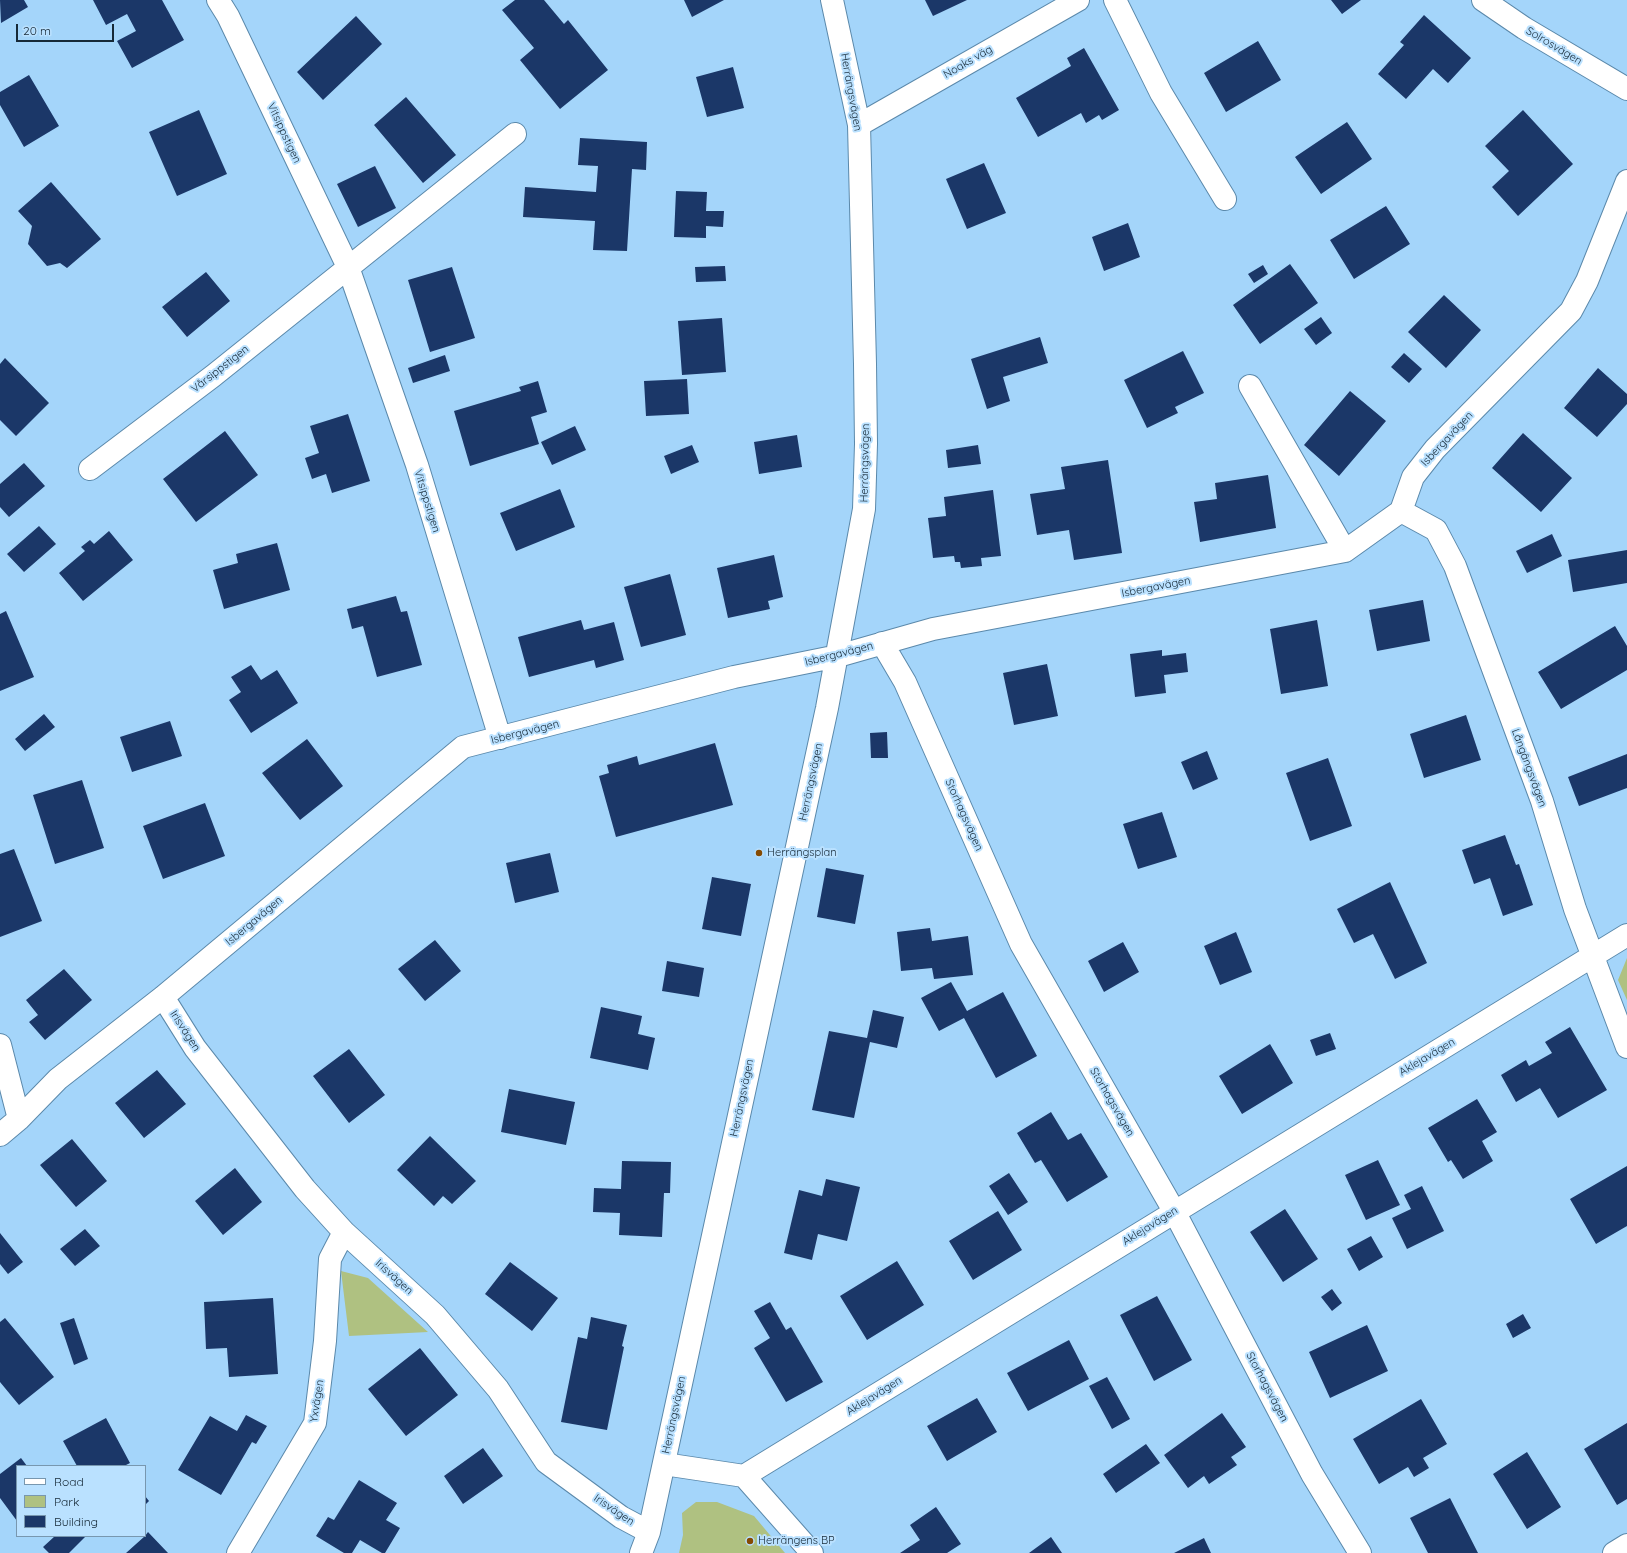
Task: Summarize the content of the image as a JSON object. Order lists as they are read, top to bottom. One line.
{"streets":{"street":["Solrosvägen","Noaks väg","Herrängsvägen","Vitsippstigen","Vårsippstigen","Isbergavägen","Långängsvägen","Storhagsvägen","Irisvägen","Aklejavägen","Yxvägen"]},"crossings":[["Noaks väg","Herrängsvägen"],["Herrängsvägen","Isbergavägen"],["Herrängsvägen","Irisvägen"],["Vitsippstigen","Vårsippstigen"],["Vitsippstigen","Isbergavägen"],["Isbergavägen","Långängsvägen"],["Isbergavägen","Storhagsvägen"],["Isbergavägen","Irisvägen"],["Långängsvägen","Aklejavägen"],["Storhagsvägen","Aklejavägen"],["Irisvägen","Yxvägen"]],"places":["Herrängsplan","Herrängens BP"],"legend":["Road","Park","Building"],"scale_bar":"20 m"}
